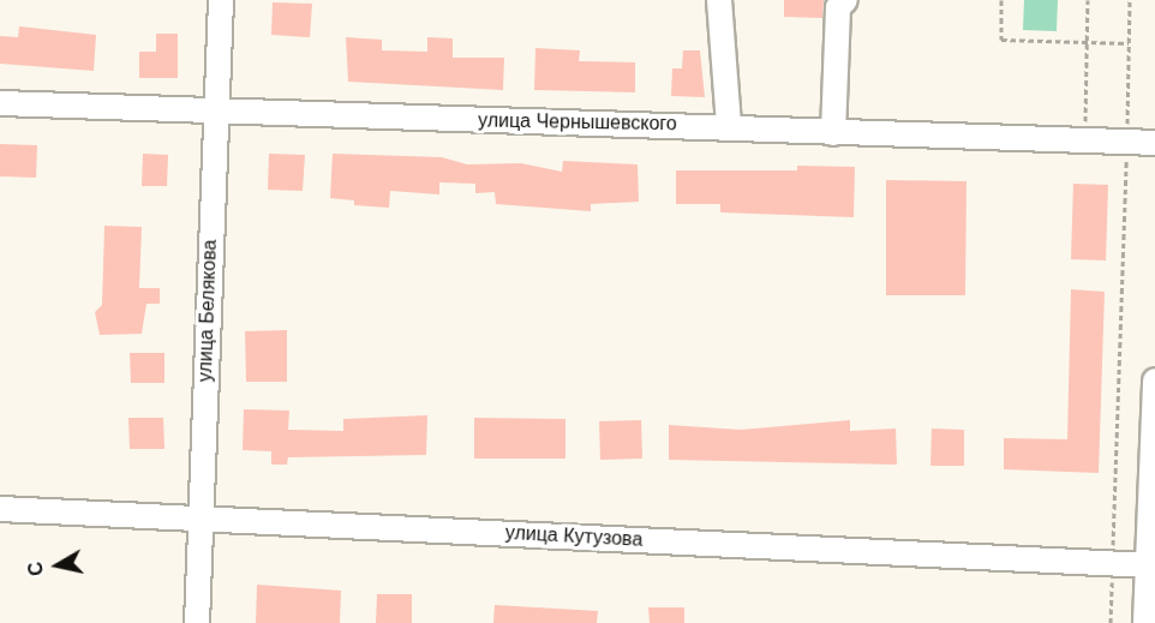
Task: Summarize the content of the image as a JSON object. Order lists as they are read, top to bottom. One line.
{"streets":{"street":["улица Чернышевского","улица Белякова","улица Кутузова"]},"crossings":[["улица Чернышевского","улица Белякова"],["улица Белякова","улица Кутузова"]],"north":"left"}
